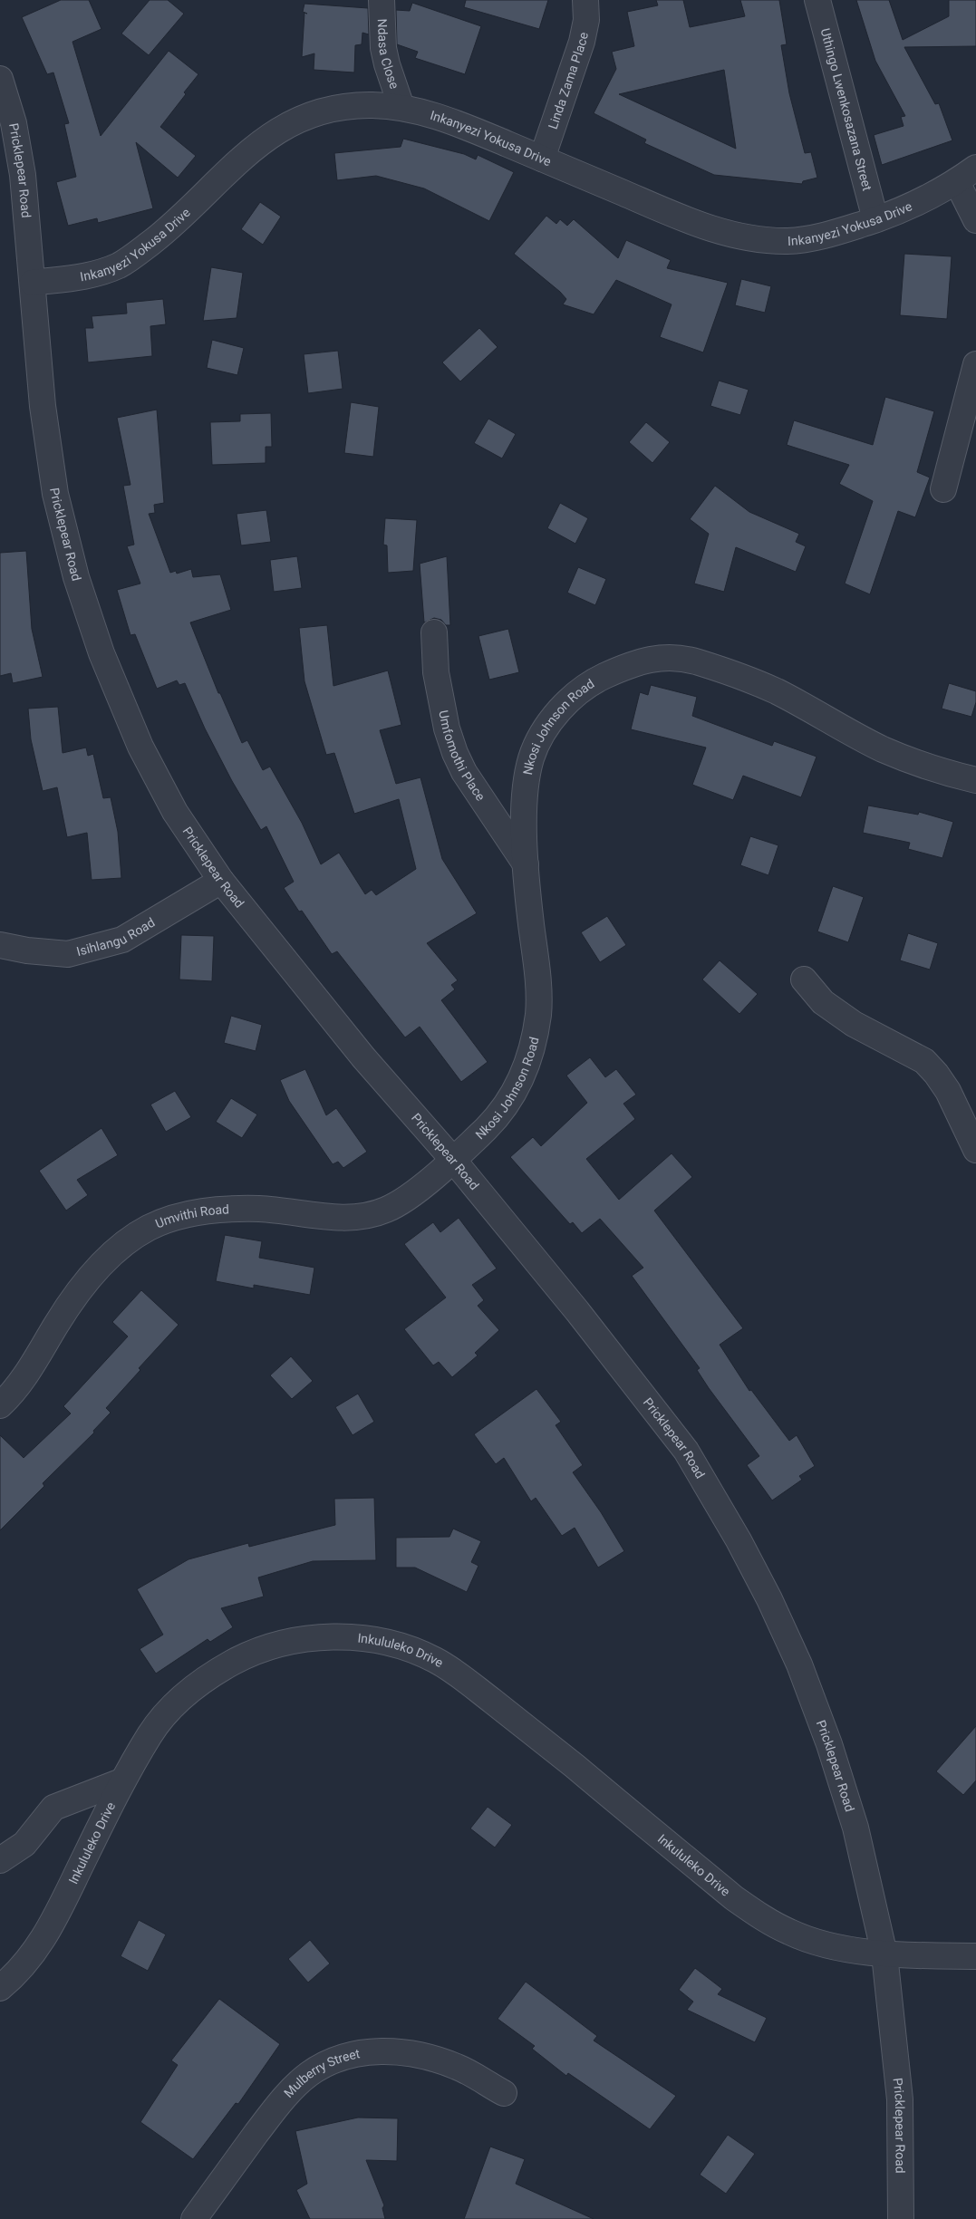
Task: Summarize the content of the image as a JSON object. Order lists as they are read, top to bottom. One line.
{"streets":{"street":["Ndasa Close","Linda Zama Place","Uthingo Lwenkosazana Street","Inkanyezi Yokusa Drive","Pricklepear Road","Nkosi Johnson Road","Umfomothi Place","Isihlangu Road","Umvithi Road","Inkululeko Drive","Mulberry Street"]},"crossings":[["Ndasa Close","Inkanyezi Yokusa Drive"],["Linda Zama Place","Inkanyezi Yokusa Drive"],["Uthingo Lwenkosazana Street","Inkanyezi Yokusa Drive"],["Inkanyezi Yokusa Drive","Pricklepear Road"],["Pricklepear Road","Nkosi Johnson Road"],["Pricklepear Road","Isihlangu Road"],["Pricklepear Road","Umvithi Road"],["Pricklepear Road","Inkululeko Drive"],["Nkosi Johnson Road","Umfomothi Place"],["Nkosi Johnson Road","Umvithi Road"]]}
